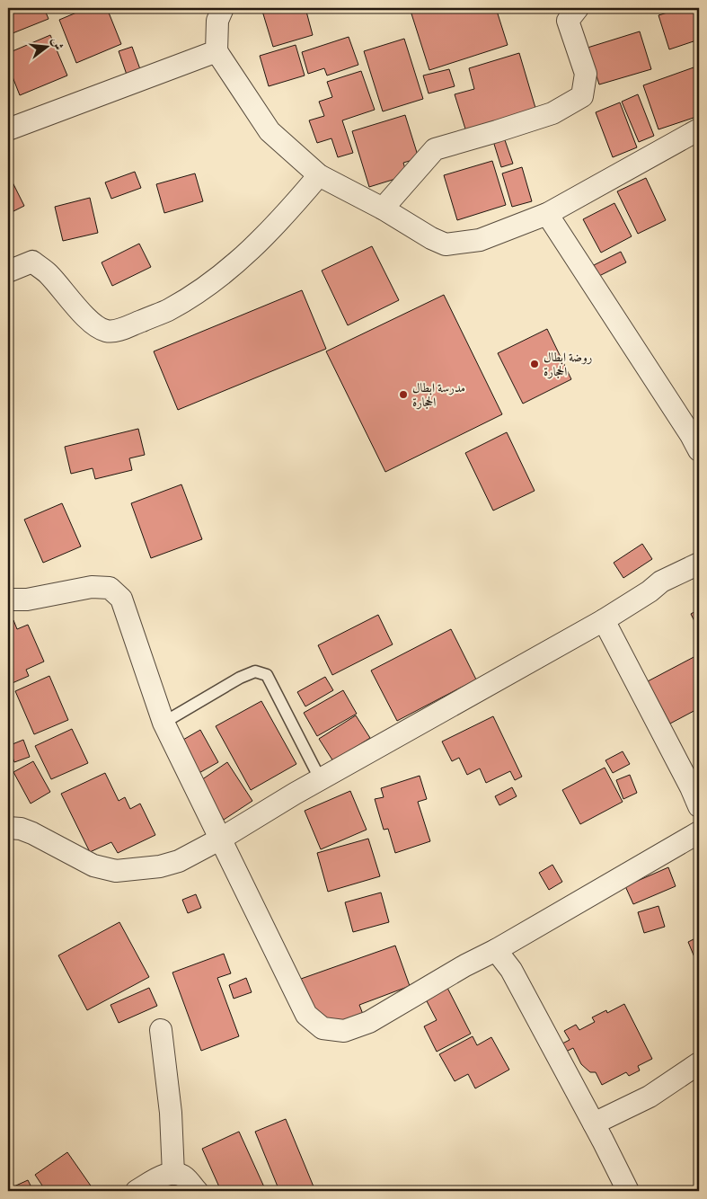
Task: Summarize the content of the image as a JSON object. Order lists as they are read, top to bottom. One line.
{"places":["روضة ابطال الحجارة","مدرسة ابطال الحجارة"],"north":"right"}
